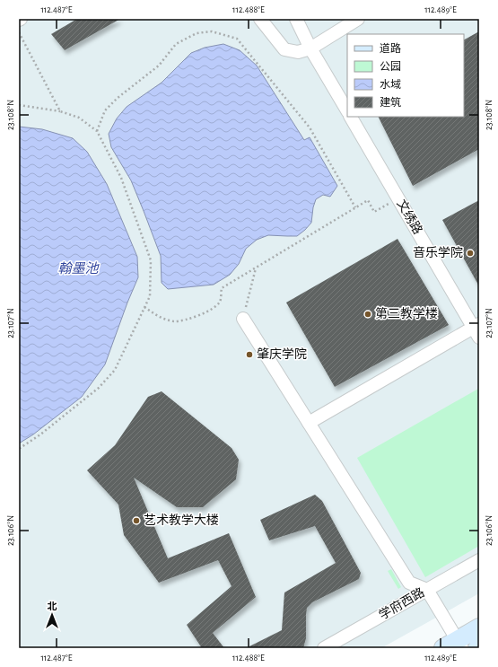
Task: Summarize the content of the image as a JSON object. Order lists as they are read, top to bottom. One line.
{"streets":{"street":["文绣路","学府西路"]},"water":["翰墨池"],"places":["音乐学院","第三教学楼","肇庆学院","艺术教学大楼"],"legend":["道路","公园","水域","建筑"],"north":"top","coordinates":["112.487°E","112.488°E","112.489°E","23.108°N","23.107°N","23.106°N"]}
